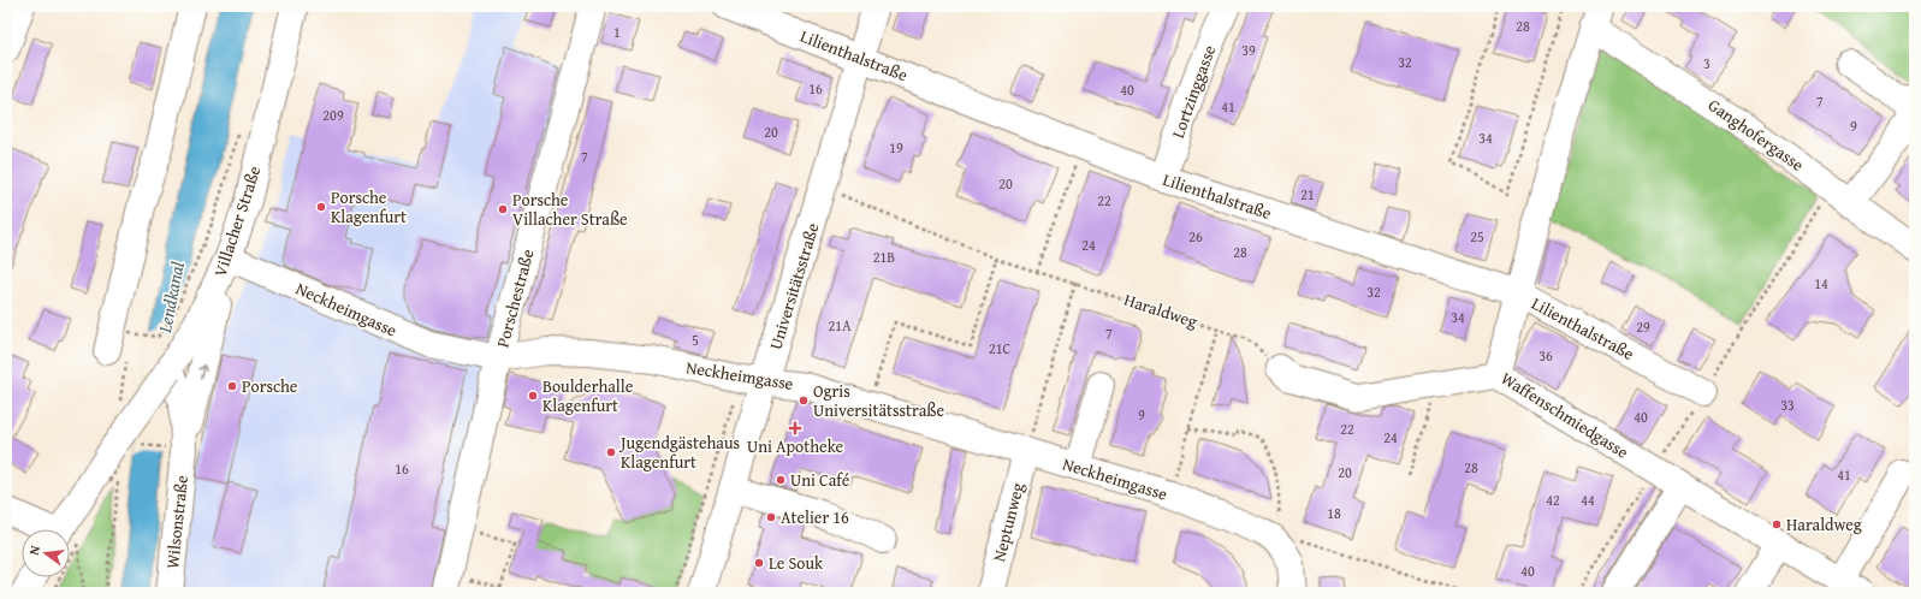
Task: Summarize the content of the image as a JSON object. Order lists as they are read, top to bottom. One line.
{"streets":{"street":["Lilienthalstraße","Lortzinggasse","Ganghofergasse","Villacher Straße","Universitätsstraße","Porschestraße","Neckheimgasse","Waffenschmiedgasse","Wilsonstraße","Neptunweg"],"path":["Haraldweg"]},"crossings":[["Lilienthalstraße","Lortzinggasse"],["Lilienthalstraße","Universitätsstraße"],["Lilienthalstraße","Waffenschmiedgasse"],["Ganghofergasse","Waffenschmiedgasse"],["Villacher Straße","Neckheimgasse"],["Universitätsstraße","Neckheimgasse"],["Universitätsstraße","Haraldweg"],["Porschestraße","Neckheimgasse"],["Neckheimgasse","Neptunweg"]],"water":["Lendkanal"],"places":{"other":["Porsche Klagenfurt","Porsche Villacher Straße","Porsche","Boulderhalle Klagenfurt","Ogris Universitätsstraße","Jugendgästehaus Klagenfurt","Uni Café","Atelier 16","Haraldweg","Le Souk"],"health":["Uni Apotheke"]},"house_numbers":["28","1","39","32","3","16","40","7","41","209","9","20","34","19","7","20","21","22","26","25","24","28","21B","14","32","34","21A","29","7","5","21C","36","33","9","40","22","24","28","16","20","41","42","44","18","40"],"north":"left"}
